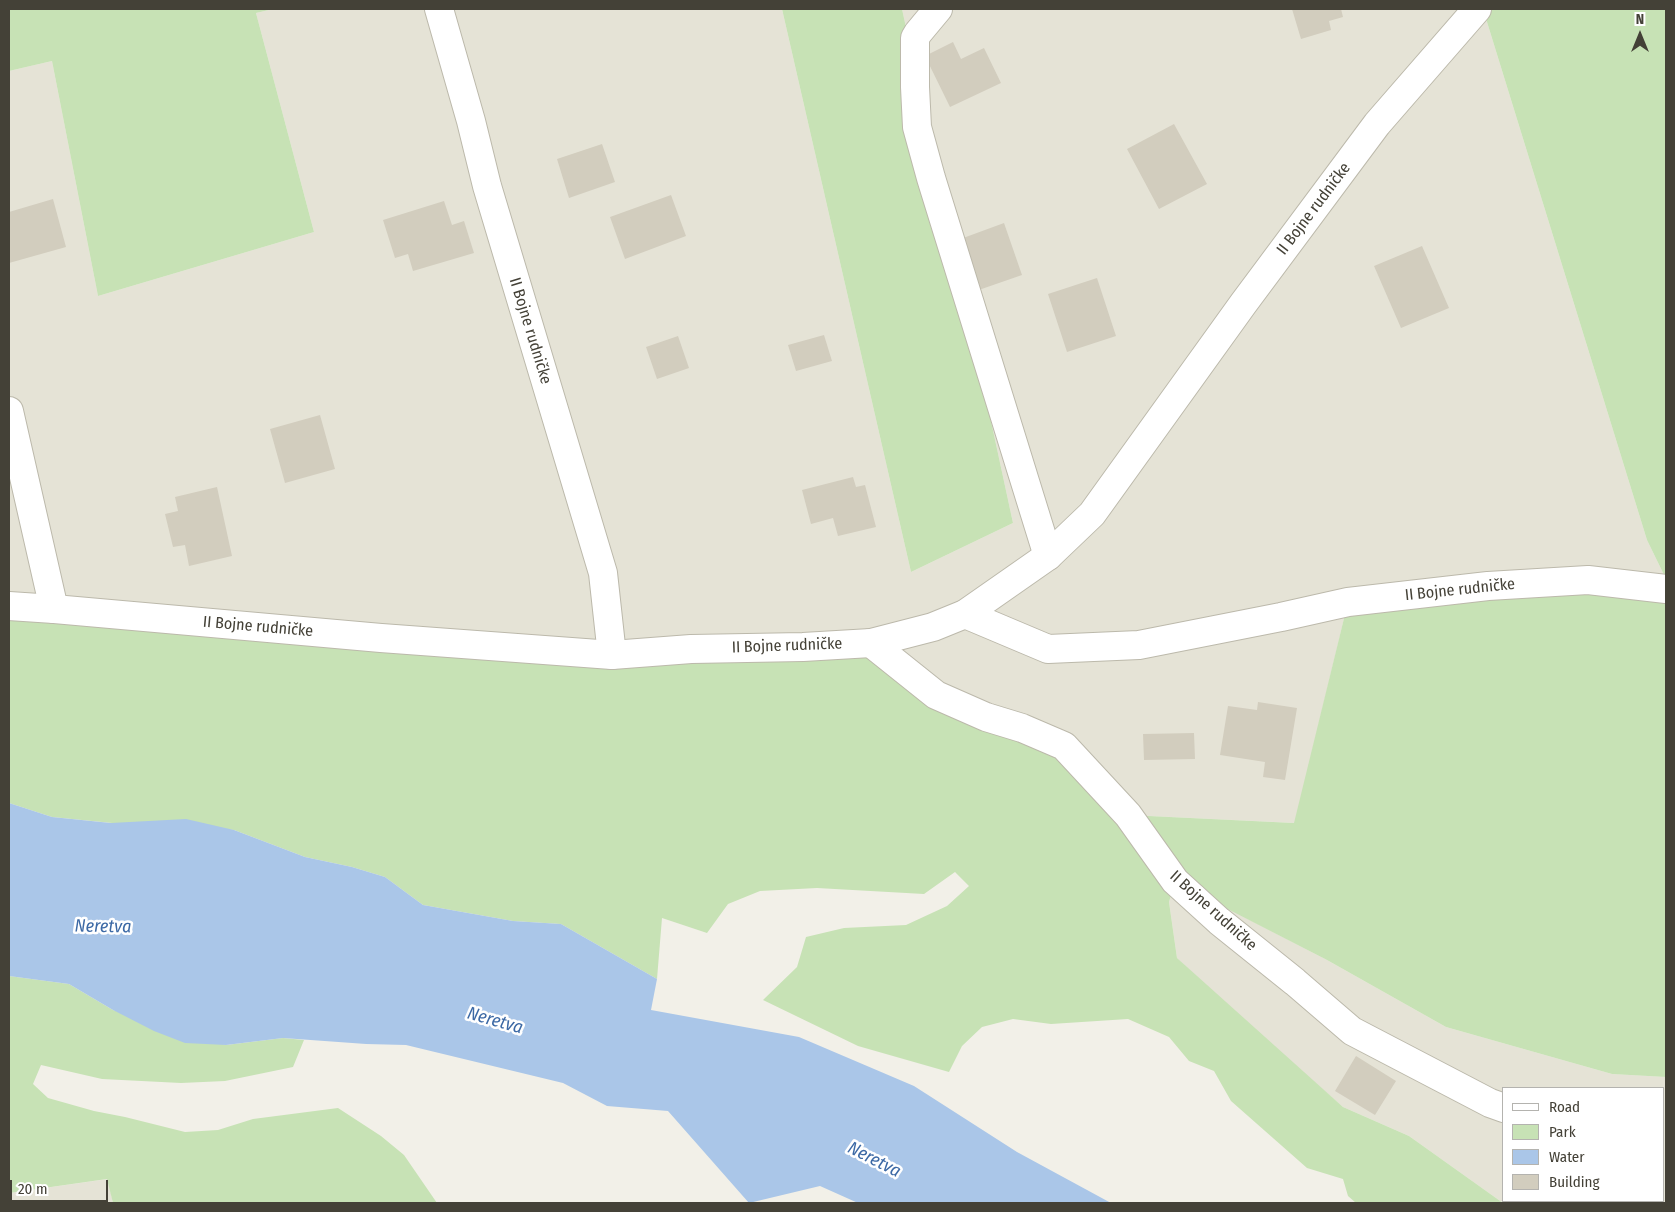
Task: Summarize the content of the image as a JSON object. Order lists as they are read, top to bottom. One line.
{"streets":{"street":["II Bojne rudničke"]},"water":["Neretva"],"legend":["Road","Park","Water","Building"],"scale_bar":"20 m","north":"top"}
